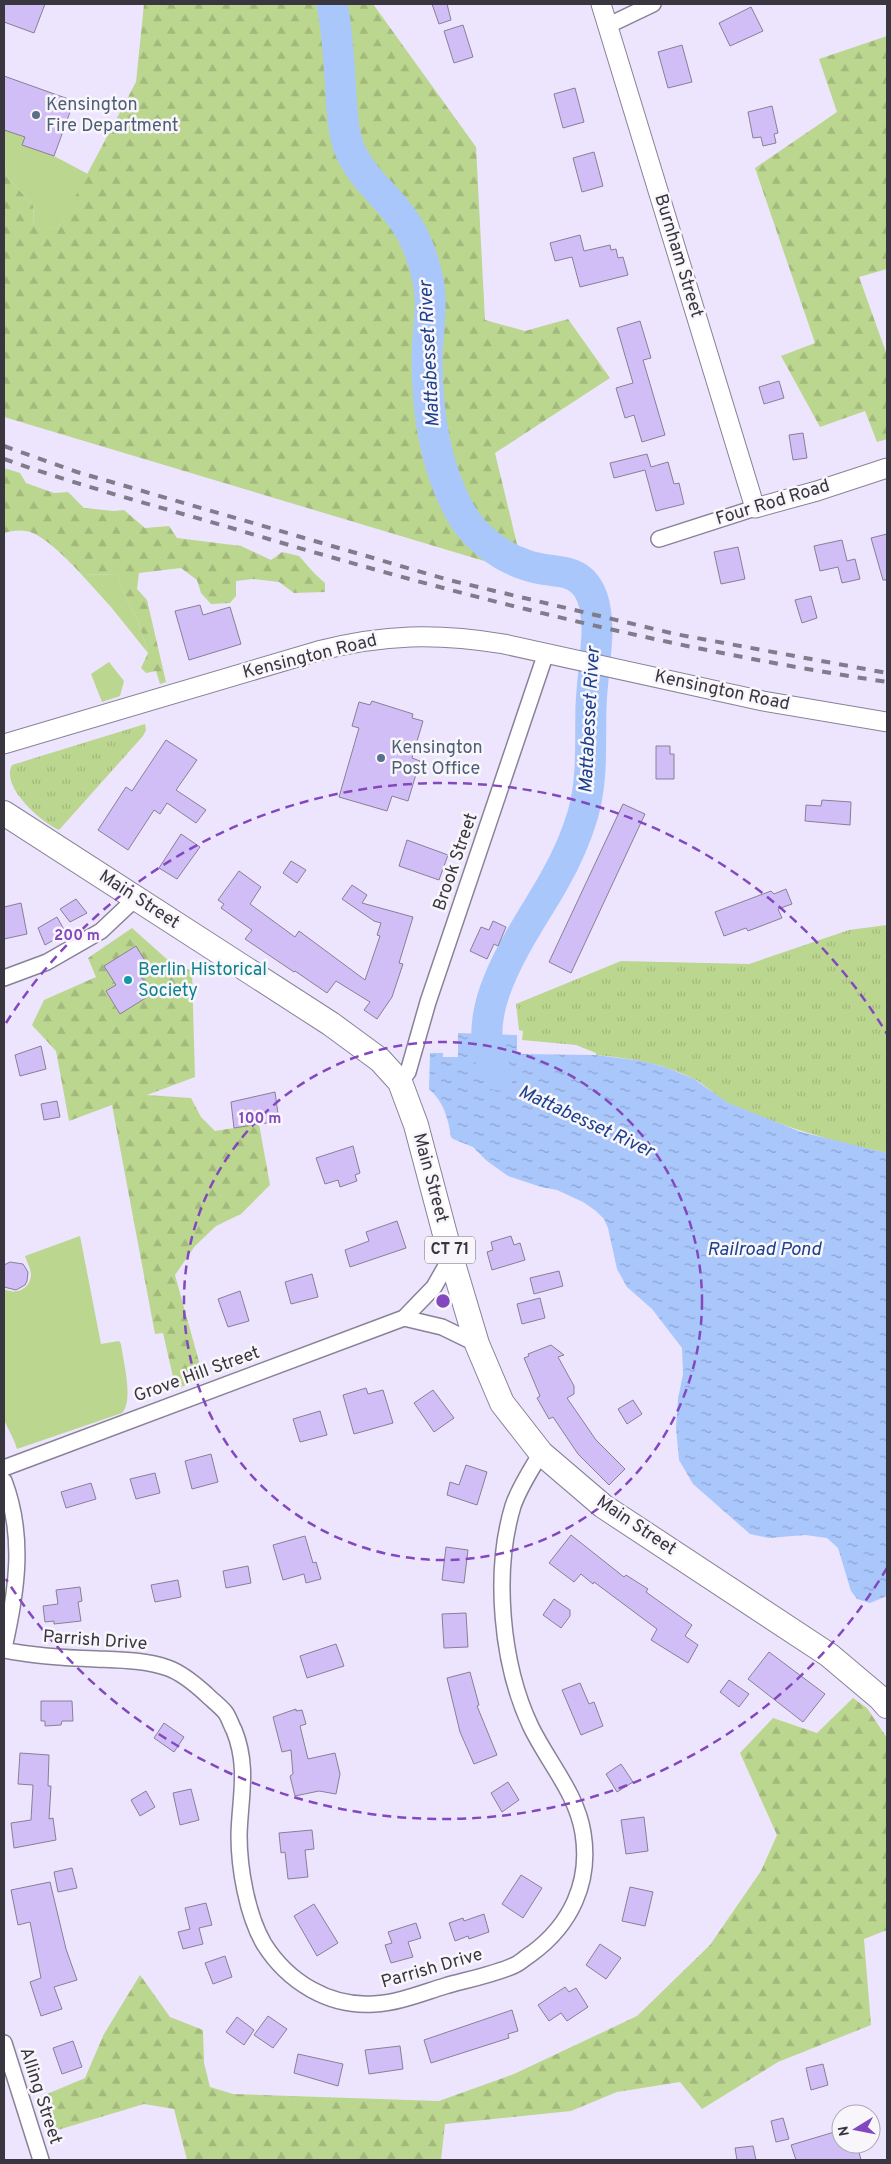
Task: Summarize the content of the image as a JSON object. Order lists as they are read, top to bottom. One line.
{"streets":{"main road":["Main Street","CT 71"],"street":["Burnham Street","Four Rod Road","Kensington Road","Brook Street","Grove Hill Street","Parrish Drive","Alling Street"]},"crossings":[["Burnham Street","Four Rod Road"],["Kensington Road","Brook Street"],["Brook Street","Main Street"],["Main Street","Grove Hill Street"],["Main Street","Parrish Drive"]],"water":["Mattabesset River","Railroad Pond"],"places":["Kensington Fire Department","Kensington Post Office","Berlin Historical Society"],"north":"left","rings":["200 m","100 m"]}
